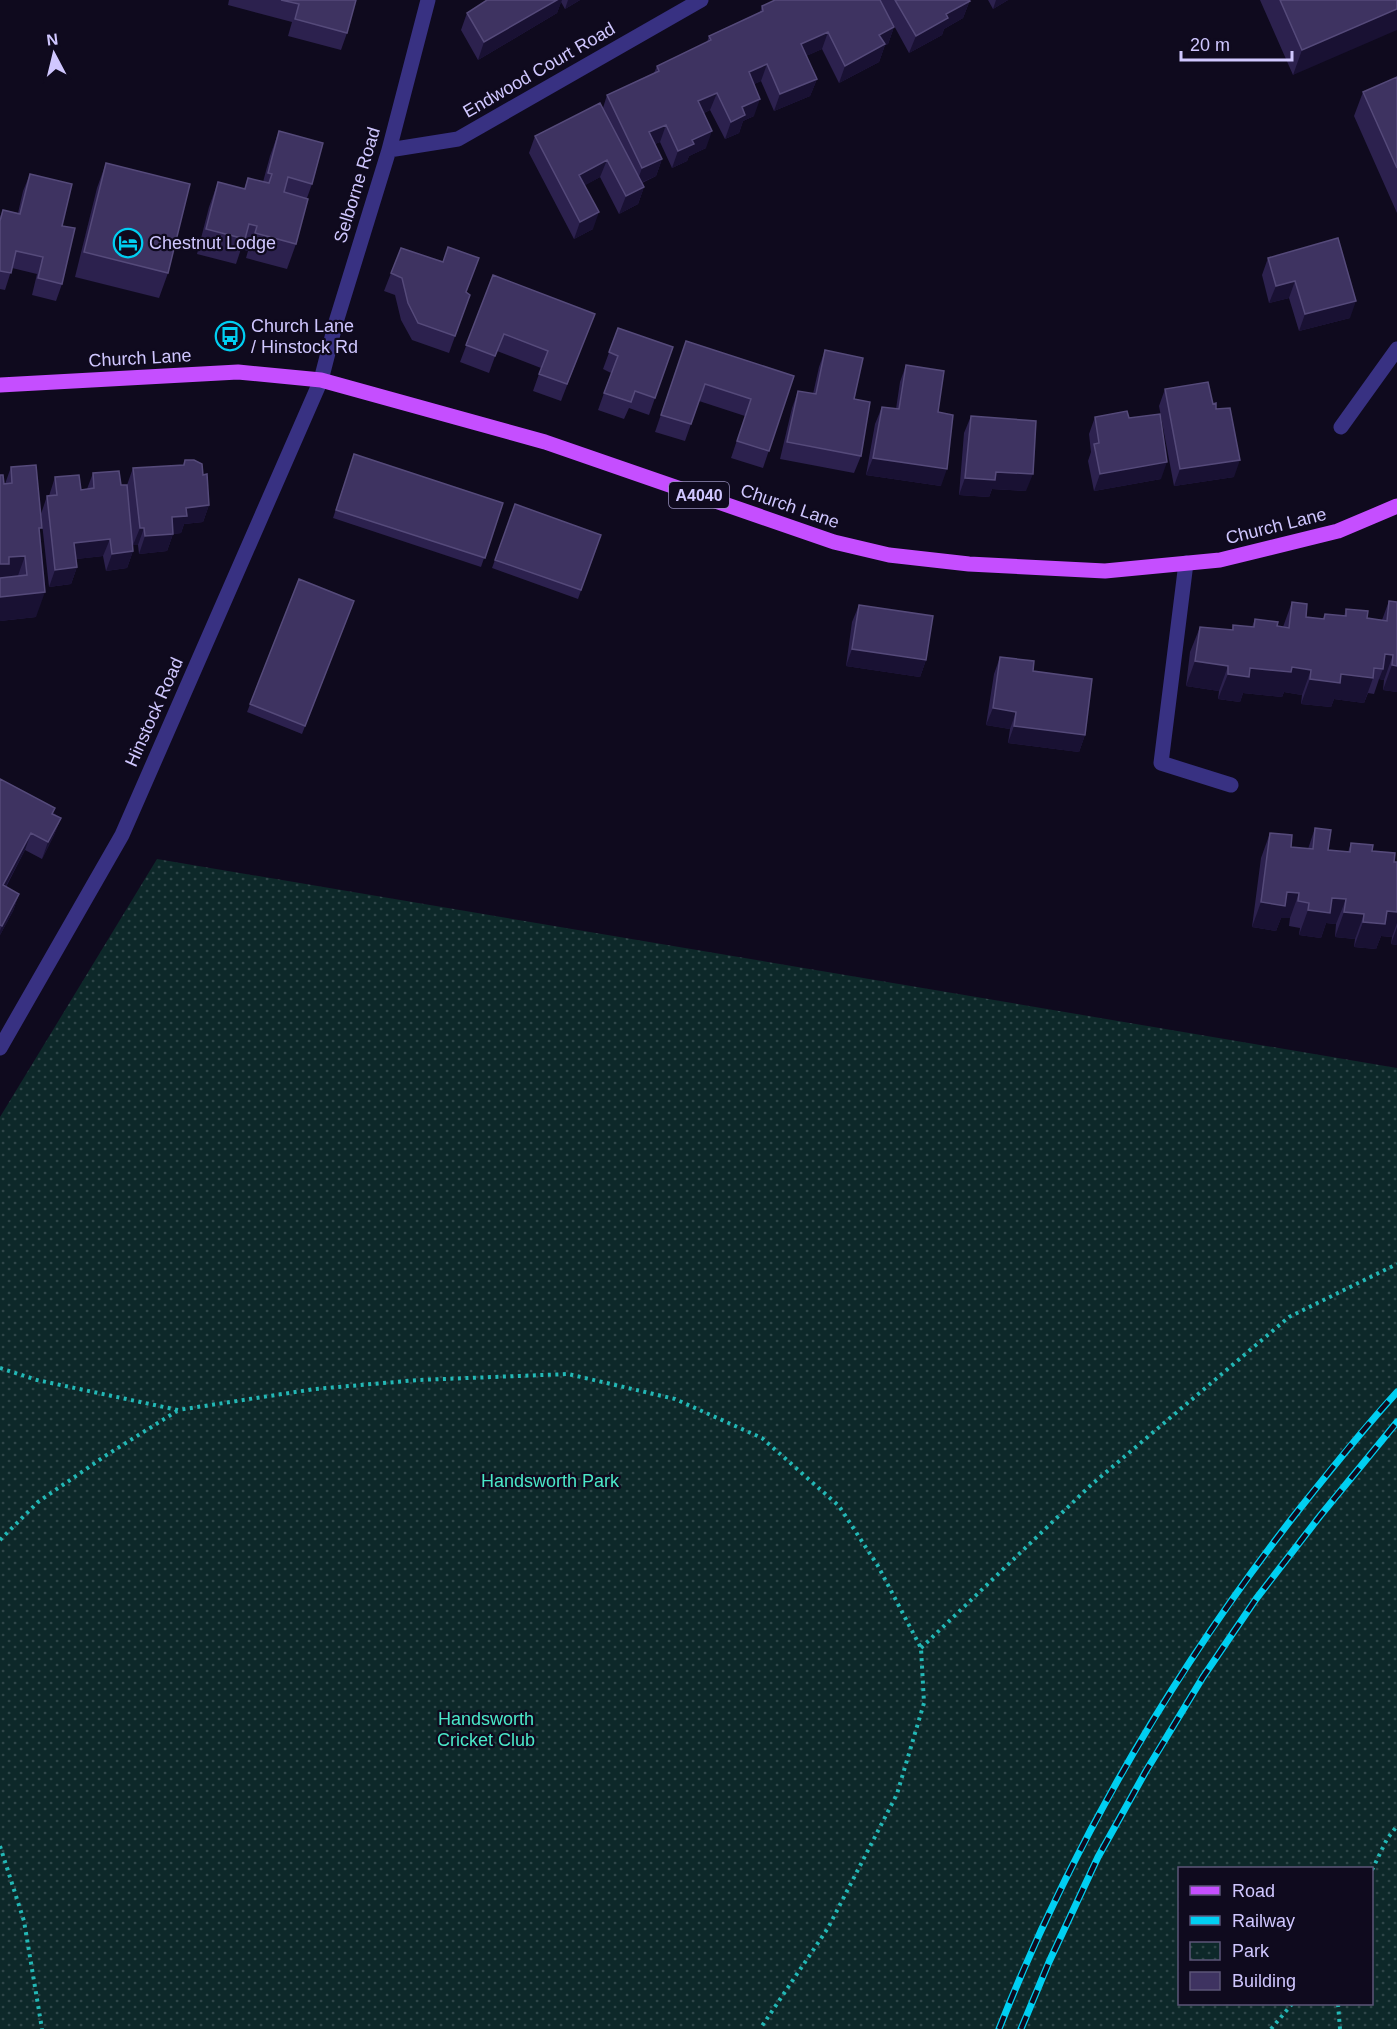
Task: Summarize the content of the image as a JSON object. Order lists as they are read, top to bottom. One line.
{"streets":{"main road":["Church Lane","A4040"],"street":["Endwood Court Road","Selborne Road","Hinstock Road"]},"crossings":[["Endwood Court Road","Selborne Road"],["Selborne Road","Church Lane"],["Selborne Road","Hinstock Road"],["Church Lane","Hinstock Road"]],"parks":["Handsworth Park","Handsworth Cricket Club"],"places":{"hotel":["Chestnut Lodge"],"bus stop":["Church Lane / Hinstock Rd"]},"legend":["Road","Railway","Park","Building"],"scale_bar":"20 m","north":"top"}
